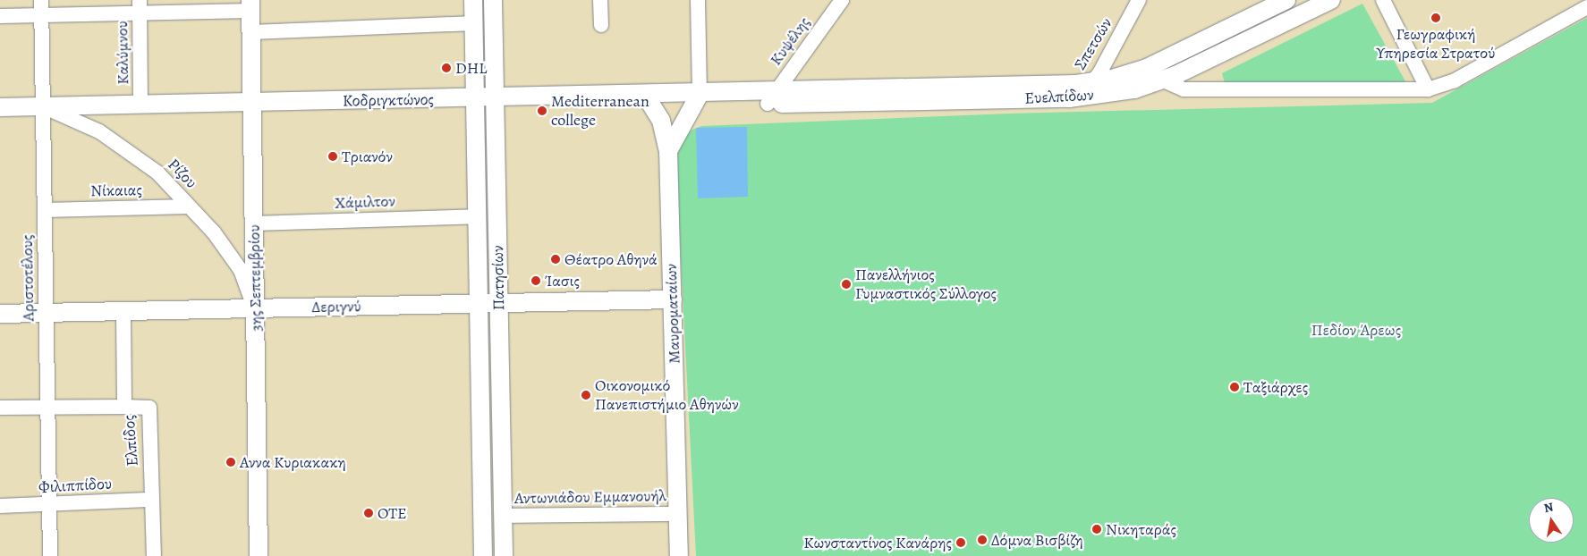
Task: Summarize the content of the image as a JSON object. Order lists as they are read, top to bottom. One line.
{"streets":{"main road":["Ευελπίδων","Κοδριγκτώνος","3ης Σεπτεμβρίου","Πατησίων","Δεριγνύ","Μαυροματαίων"],"street":["Κυψέλης","Σπετσών","Καλύμνου","Ρίζου","Νίκαιας","Χάμιλτον","Αριστοτέλους","Ελπίδος","Φιλιππίδου","Αντωνιάδου Εμμανουήλ"]},"crossings":[["Κυψέλης","Ευελπίδων"],["Κυψέλης","Κοδριγκτώνος"],["Σπετσών","Ευελπίδων"],["Καλύμνου","Κοδριγκτώνος"],["Ευελπίδων","Κοδριγκτώνος"],["Κοδριγκτώνος","Ρίζου"],["Κοδριγκτώνος","Αριστοτέλους"],["Κοδριγκτώνος","3ης Σεπτεμβρίου"],["Κοδριγκτώνος","Πατησίων"],["Κοδριγκτώνος","Μαυροματαίων"],["Ρίζου","Νίκαιας"],["Ρίζου","Αριστοτέλους"],["Ρίζου","3ης Σεπτεμβρίου"],["Ρίζου","Δεριγνύ"],["Νίκαιας","Αριστοτέλους"],["Χάμιλτον","3ης Σεπτεμβρίου"],["Χάμιλτον","Πατησίων"],["Αριστοτέλους","Δεριγνύ"],["Αριστοτέλους","Φιλιππίδου"],["3ης Σεπτεμβρίου","Δεριγνύ"],["Πατησίων","Δεριγνύ"],["Πατησίων","Αντωνιάδου Εμμανουήλ"],["Δεριγνύ","Μαυροματαίων"],["Μαυροματαίων","Αντωνιάδου Εμμανουήλ"],["Ελπίδος","Φιλιππίδου"]],"parks":["Πεδίον Άρεως"],"places":["Γεωγραφική Υπηρεσία Στρατού","DHL","Mediterranean college","Τριανόν","Θέατρο Αθηνά","Ίασις","Πανελλήνιος Γυμναστικός Σύλλογος","Ταξιάρχες","Οικονομικό Πανεπιστήμιο Αθηνών","Αννα Κυριακακη","ΟΤΕ","Νικηταράς","Δόμνα Βισβίζη","Κωνσταντίνος Κανάρης"],"north":"top"}
